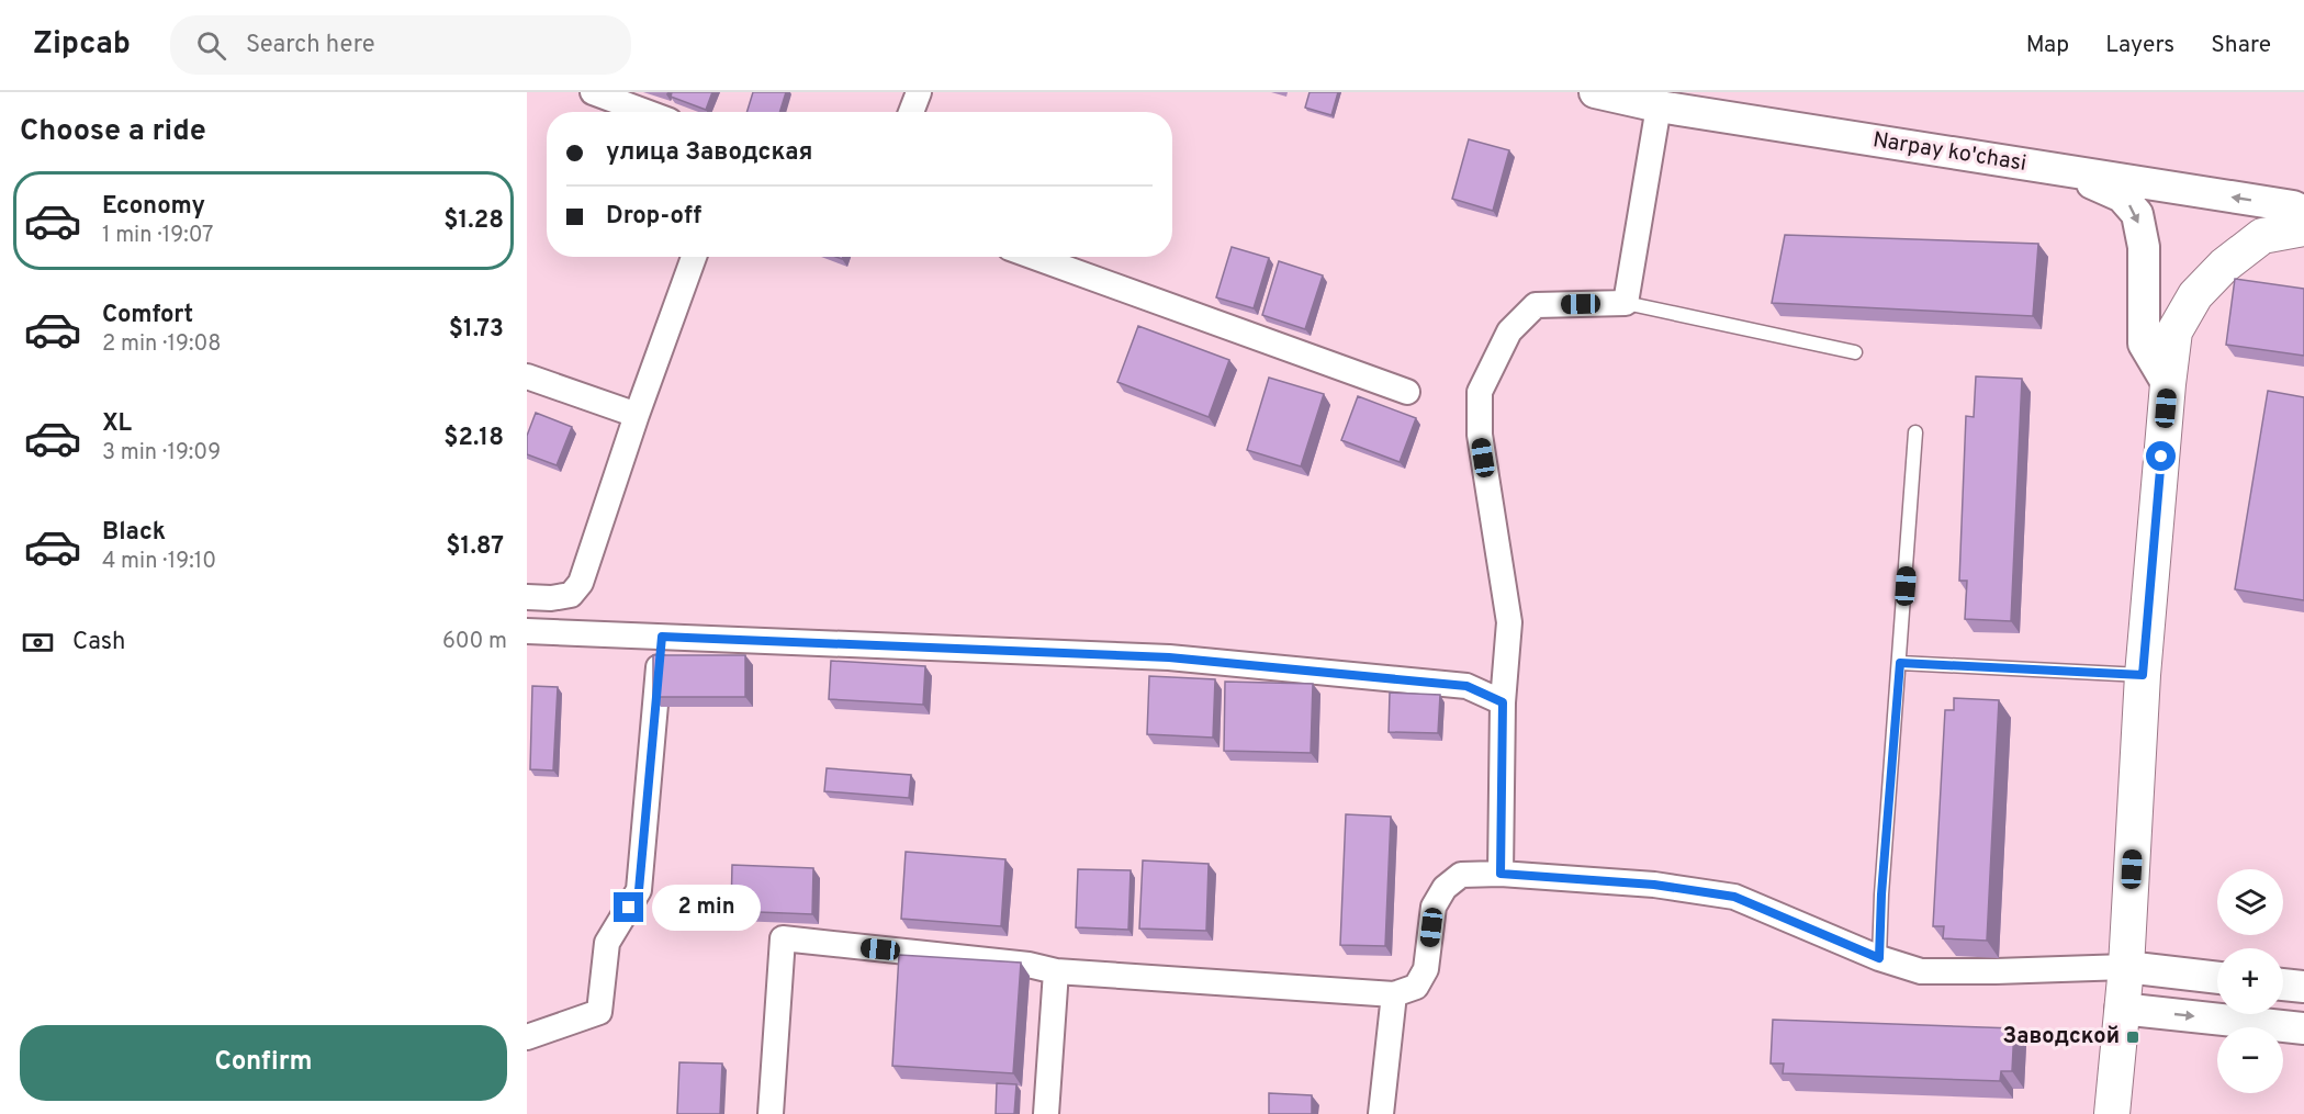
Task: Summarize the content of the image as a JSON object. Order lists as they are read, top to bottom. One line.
{"streets":{"street":["Narpay ko'chasi"]},"places":{"transit":["Заводской"]},"page":{"header":"Zipcab","search":"Search here","nav":["Map","Layers","Share"],"heading":"Choose a ride","banner":["улица Заводская","Drop-off"],"list":[{"name":"Economy","note":"1 min · 19:07","value":"$1.28"},{"name":"Comfort","note":"2 min · 19:08","value":"$1.73"},{"name":"XL","note":"3 min · 19:09","value":"$2.18"},{"name":"Black","note":"4 min · 19:10","value":"$1.87"}],"pay":["Cash","600 m"],"map_buttons":["+","−"],"bubble":"2 min","buttons":"Confirm"}}
